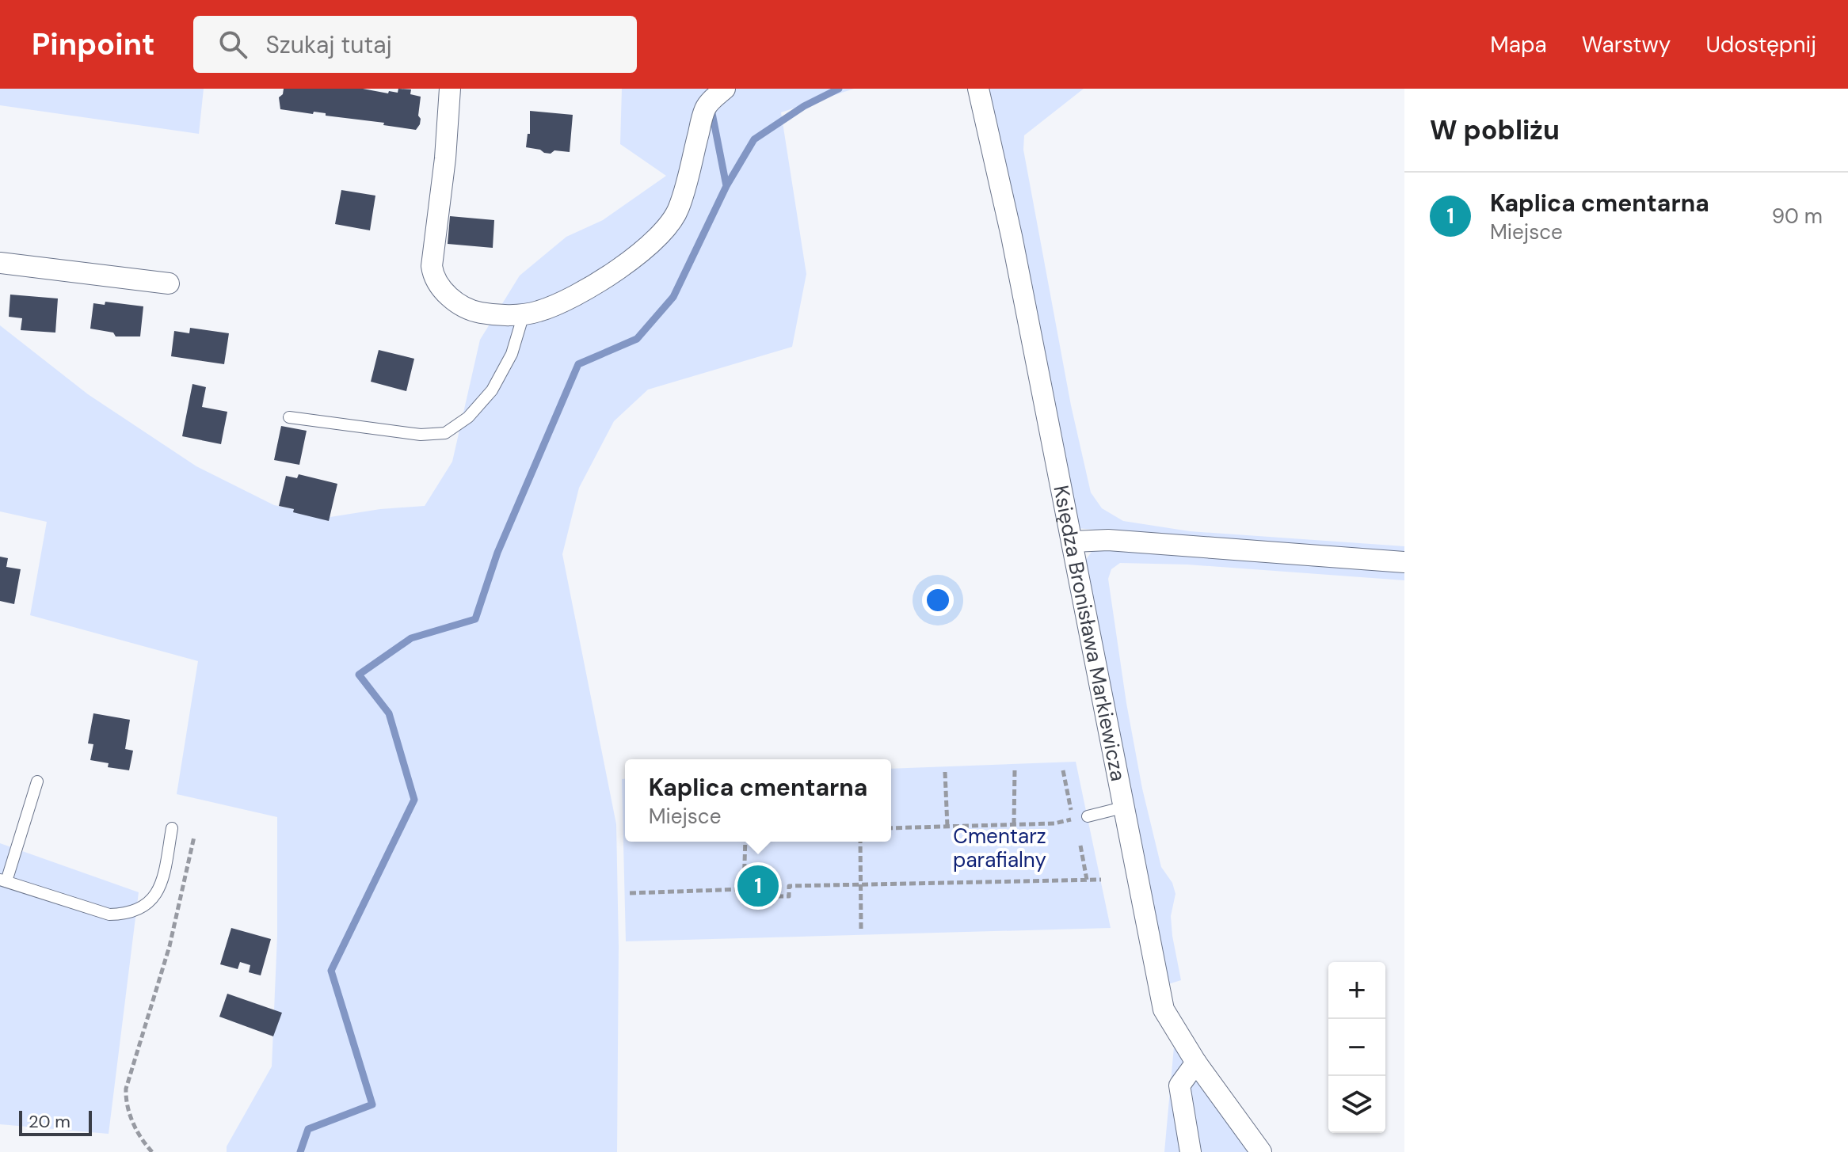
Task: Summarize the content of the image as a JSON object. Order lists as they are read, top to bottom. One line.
{"streets":{"street":["Księdza Bronisława Markiewicza"]},"parks":["Cmentarz parafialny"],"scale_bar":"20 m","page":{"header":"Pinpoint","search":"Szukaj tutaj","nav":["Mapa","Warstwy","Udostępnij"],"heading":"W pobliżu","list":[{"mark":"1","name":"Kaplica cmentarna","note":"Miejsce","value":"90 m"}],"popup":["Kaplica cmentarna","Miejsce"],"pins":"1","map_buttons":["+","−"],"scale":"20 m"}}
